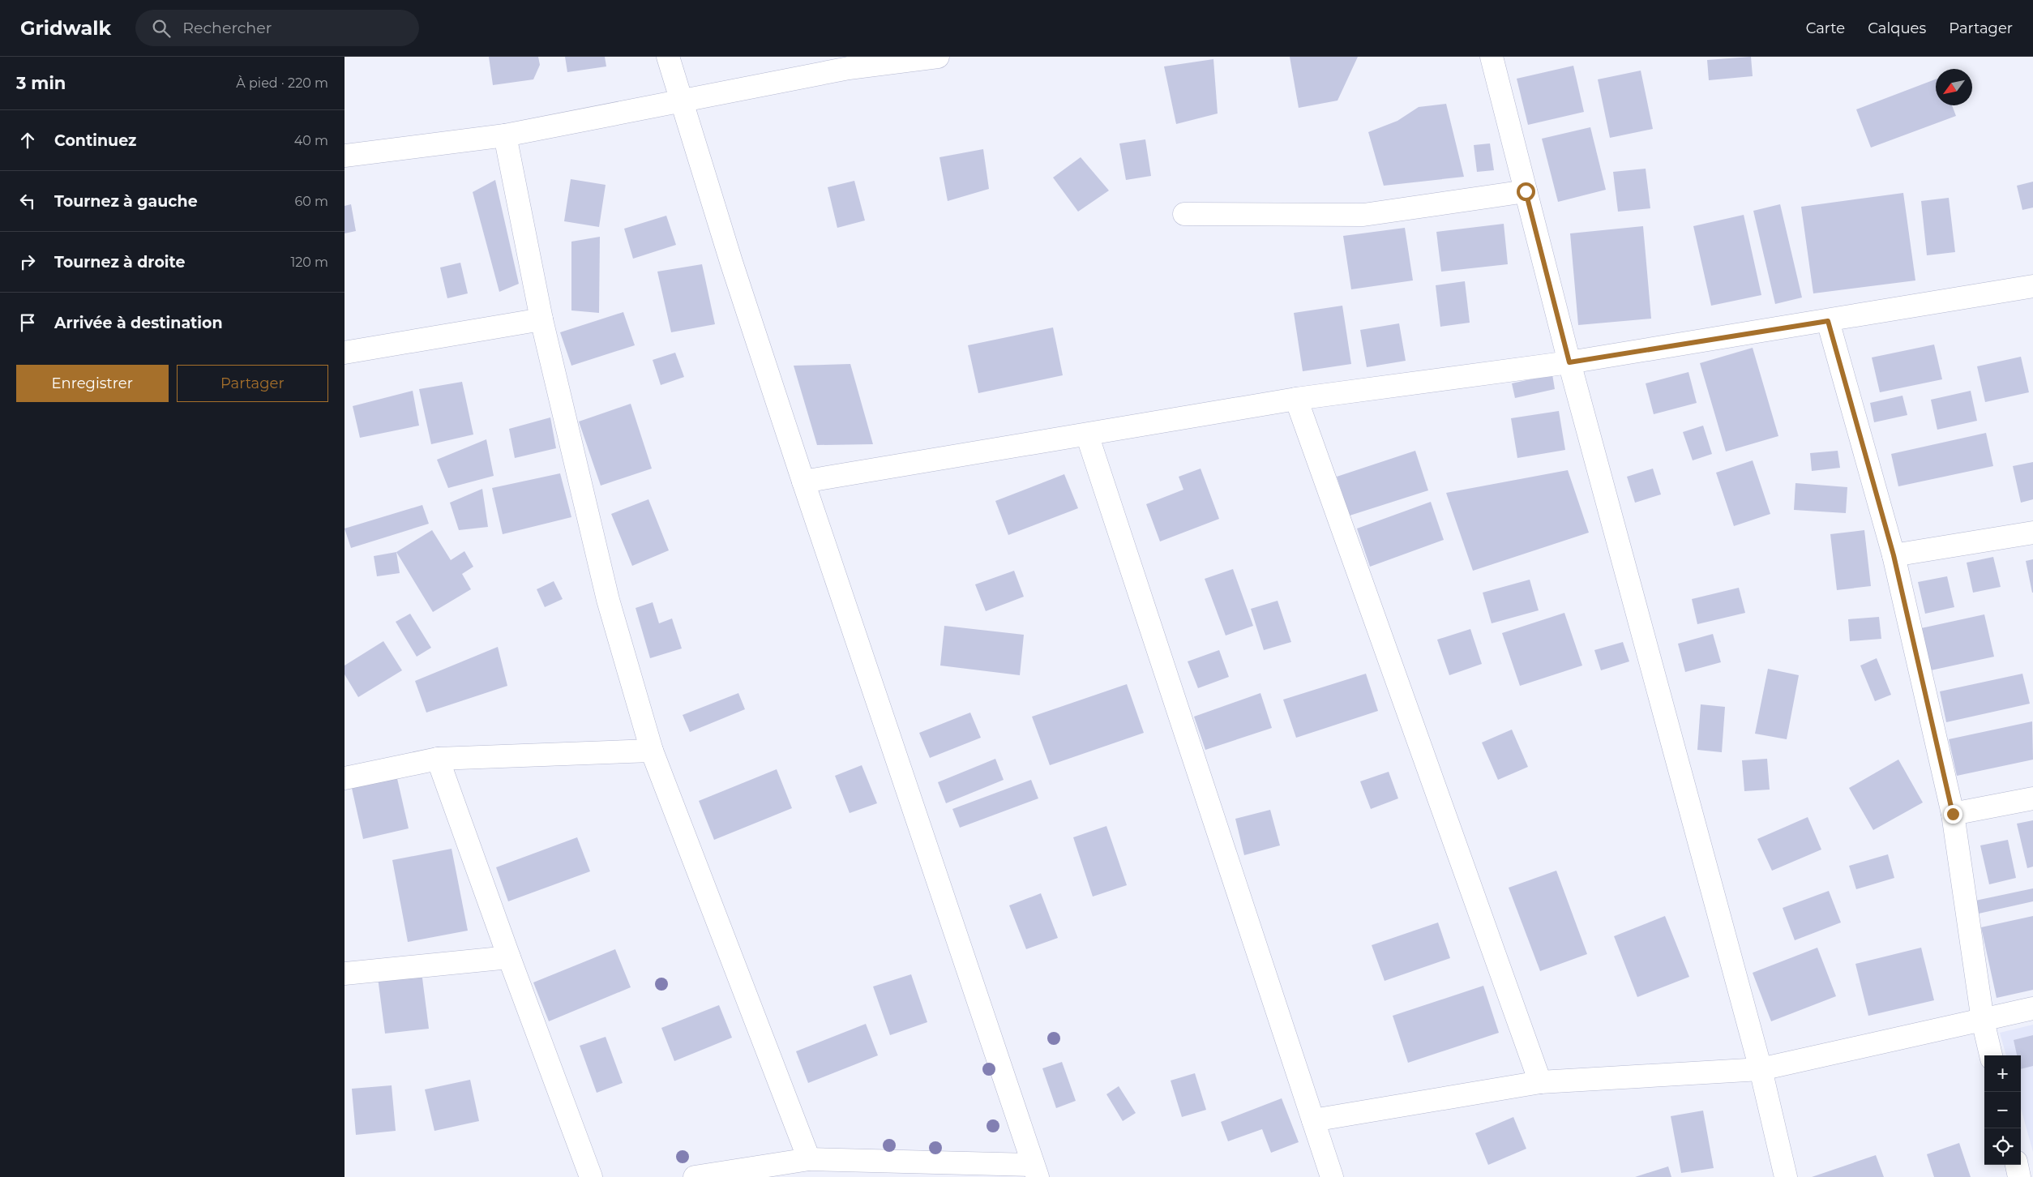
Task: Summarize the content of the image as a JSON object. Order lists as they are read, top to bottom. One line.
{"north":"bottom left","page":{"header":"Gridwalk","search":"Rechercher","nav":["Carte","Calques","Partager"],"heading":["3 min","À pied · 220 m"],"list":[["Continuez","40 m"],["Tournez à gauche","60 m"],["Tournez à droite","120 m"],"Arrivée à destination"],"buttons":["Enregistrer","Partager"],"map_buttons":["+","−"]}}
